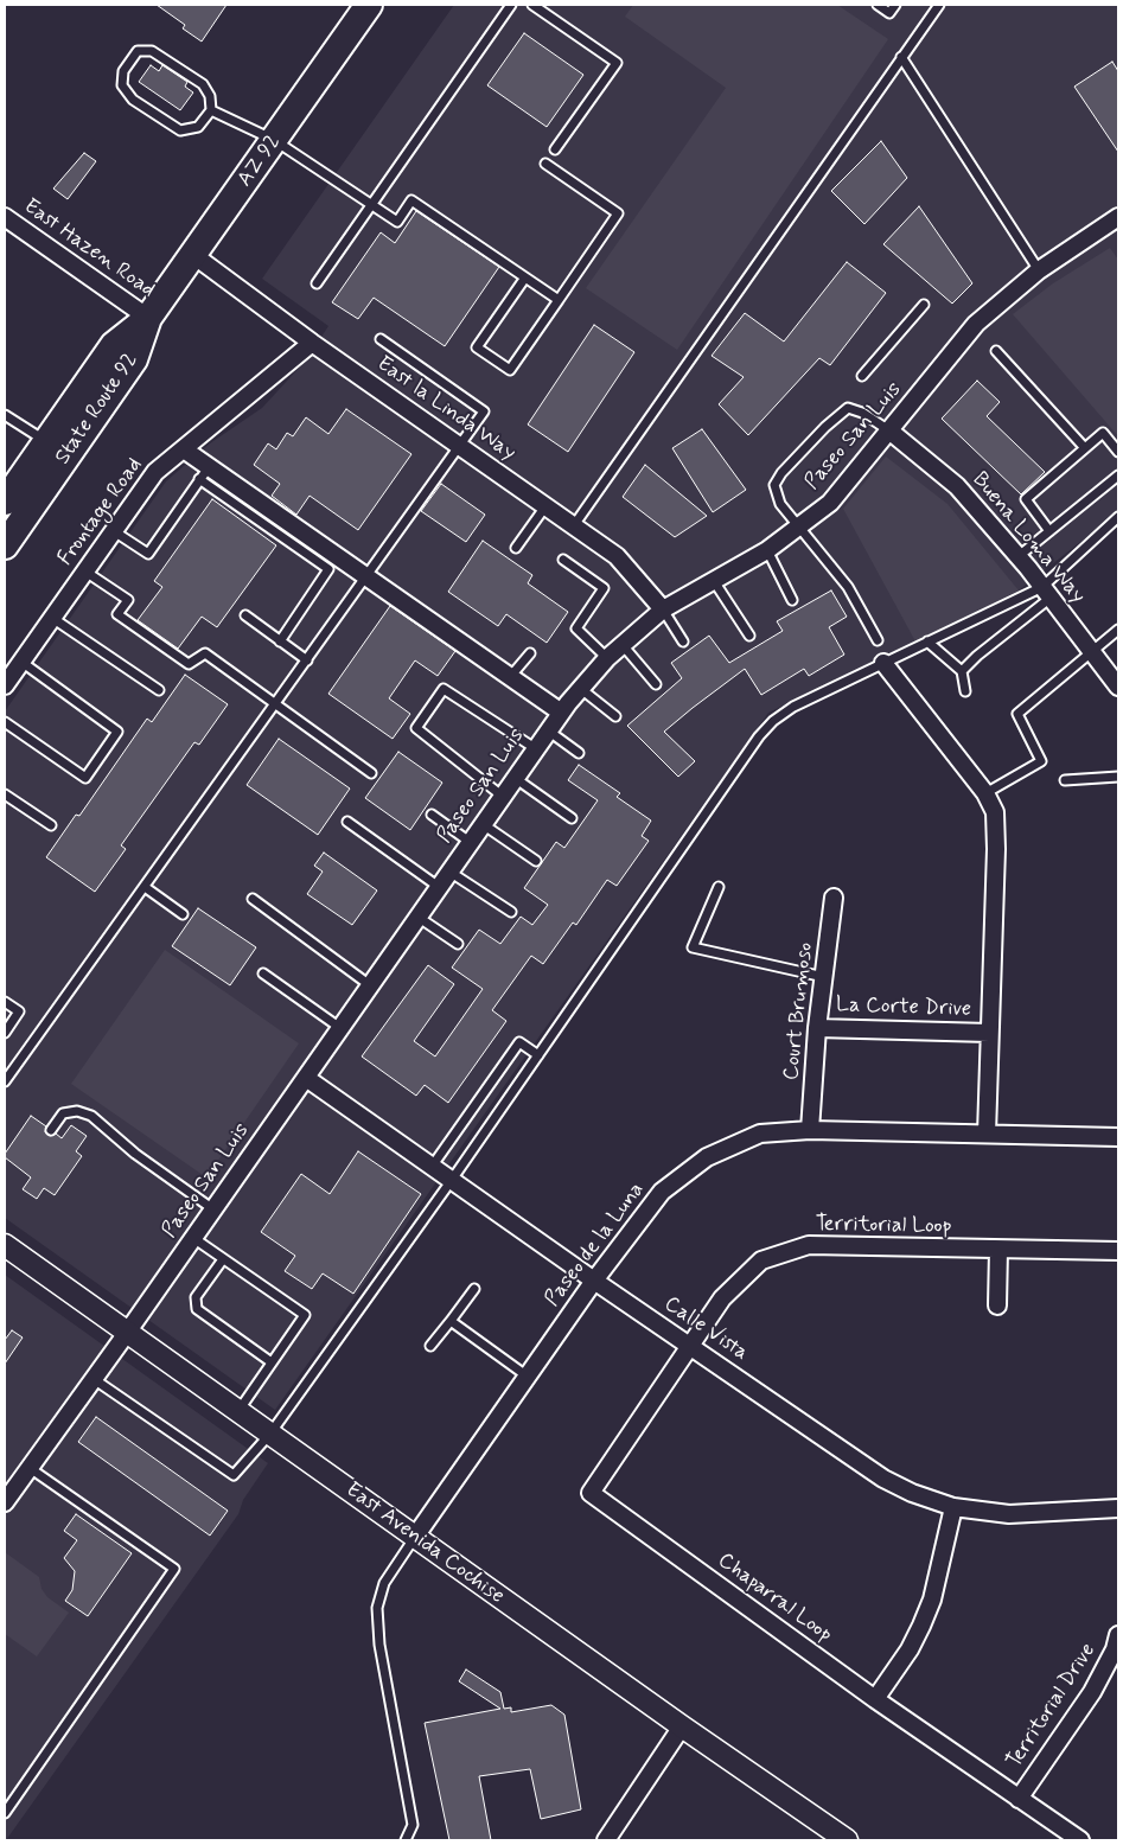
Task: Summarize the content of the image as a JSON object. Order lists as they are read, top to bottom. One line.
{"streets":{"main road":["AZ 92","State Route 92"],"street":["East Hazen Road","East la Linda Way","Paseo San Luis","Frontage Road","Buena Loma Way","La Corte Drive","Court Brumoso","Territorial Loop","Paseo de la Luna","Calle Vista","East Avenida Cochise","Chaparral Loop","Territorial Drive"]},"crossings":[["AZ 92","East Hazen Road"],["AZ 92","State Route 92"],["AZ 92","East la Linda Way"],["East Hazen Road","State Route 92"],["East la Linda Way","Paseo San Luis"],["East la Linda Way","Frontage Road"],["Paseo San Luis","Buena Loma Way"],["Paseo San Luis","Calle Vista"],["Paseo San Luis","East Avenida Cochise"],["La Corte Drive","Court Brumoso"],["Court Brumoso","Paseo de la Luna"],["Territorial Loop","Calle Vista"],["Territorial Loop","Chaparral Loop"],["Paseo de la Luna","Calle Vista"],["Paseo de la Luna","East Avenida Cochise"],["Calle Vista","Chaparral Loop"],["Chaparral Loop","Territorial Drive"]]}
